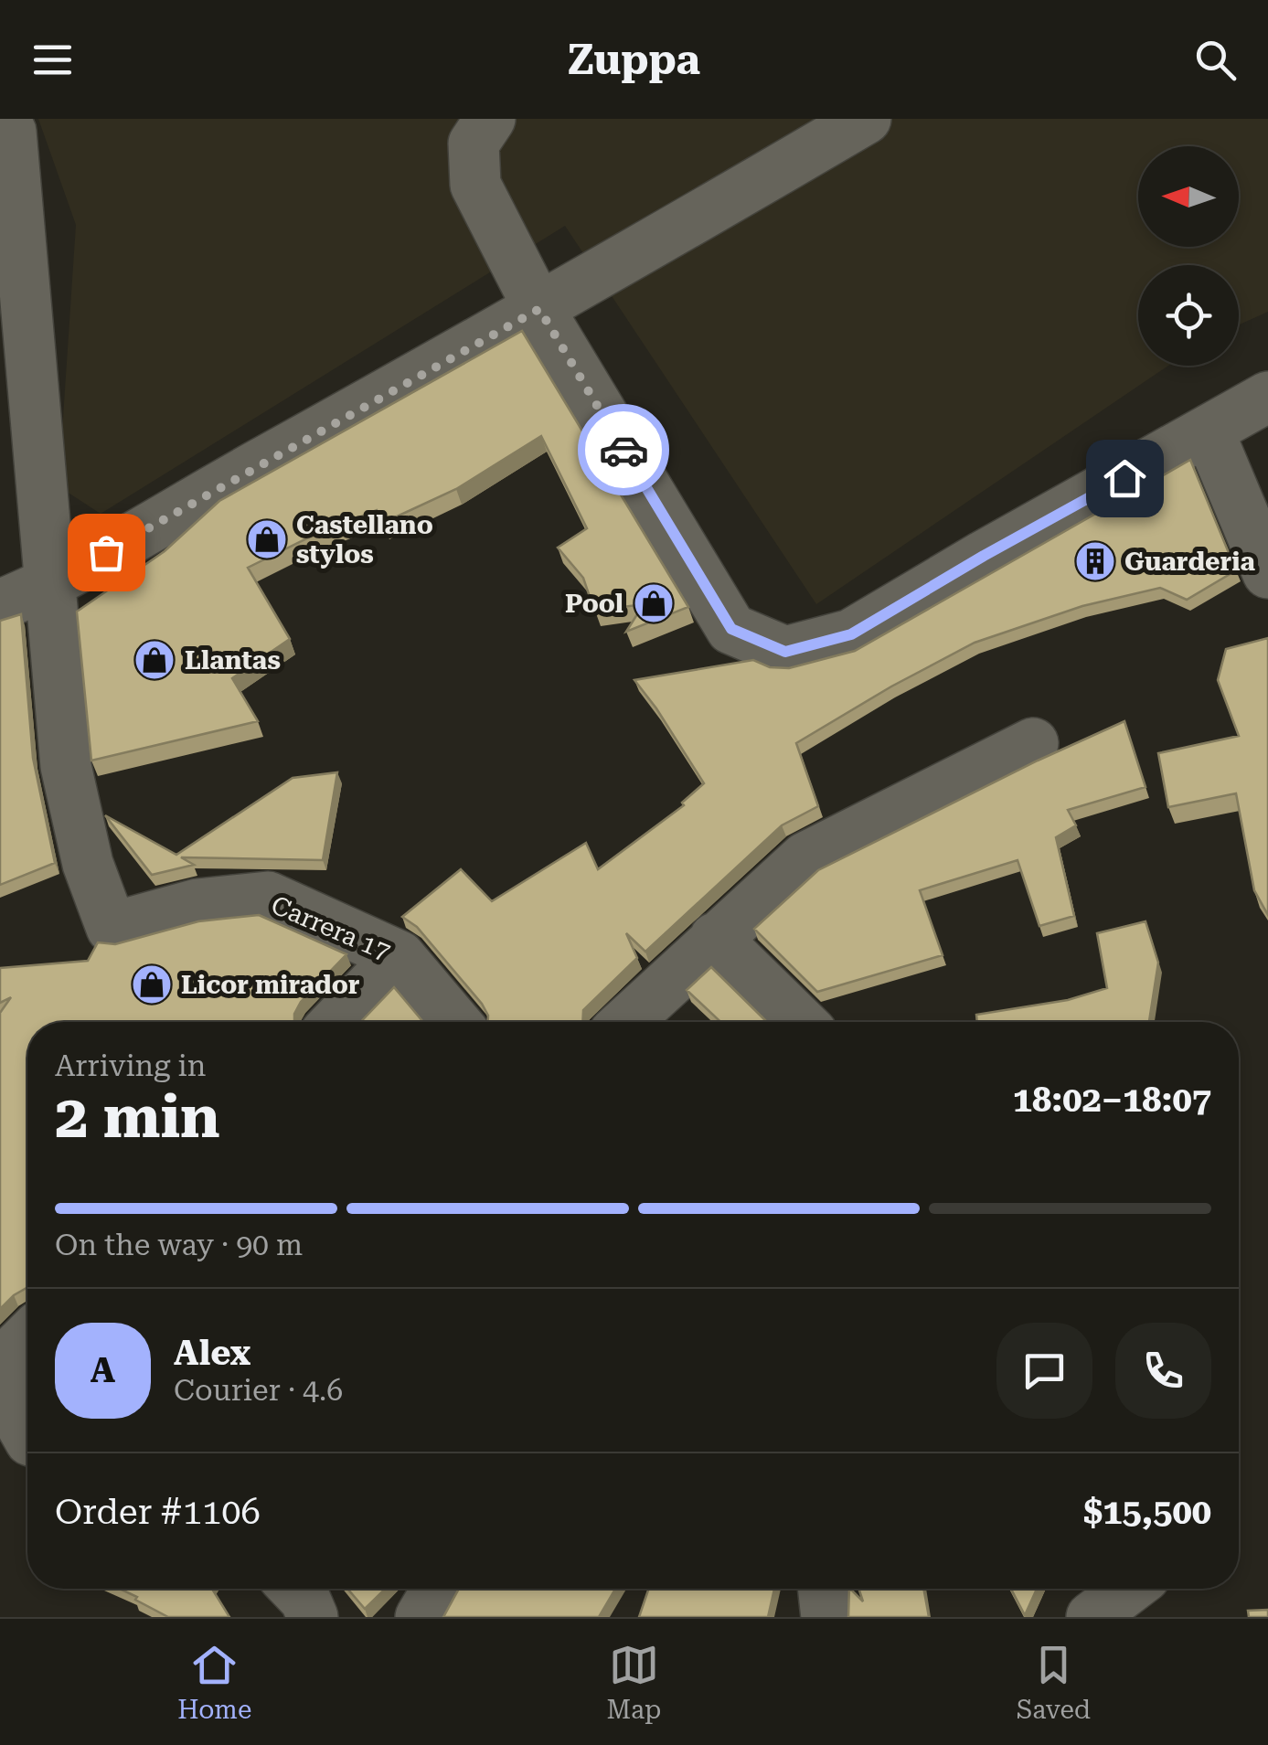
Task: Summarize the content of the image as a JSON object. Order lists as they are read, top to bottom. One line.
{"streets":{"street":["Carrera 17"]},"places":{"shop":["Castellano stylos","Pool","Llantas","Licor mirador"],"building":["Guarderia"]},"north":"left","page":{"header":"Zuppa","heading":["2 min","Arriving in","18:02–18:07"],"panel":["Alex","Courier · 4.6","Order #1106","$15,500"],"bar":"On the way · 90 m","round":"A","tabs":["Home","Map","Saved"]}}
